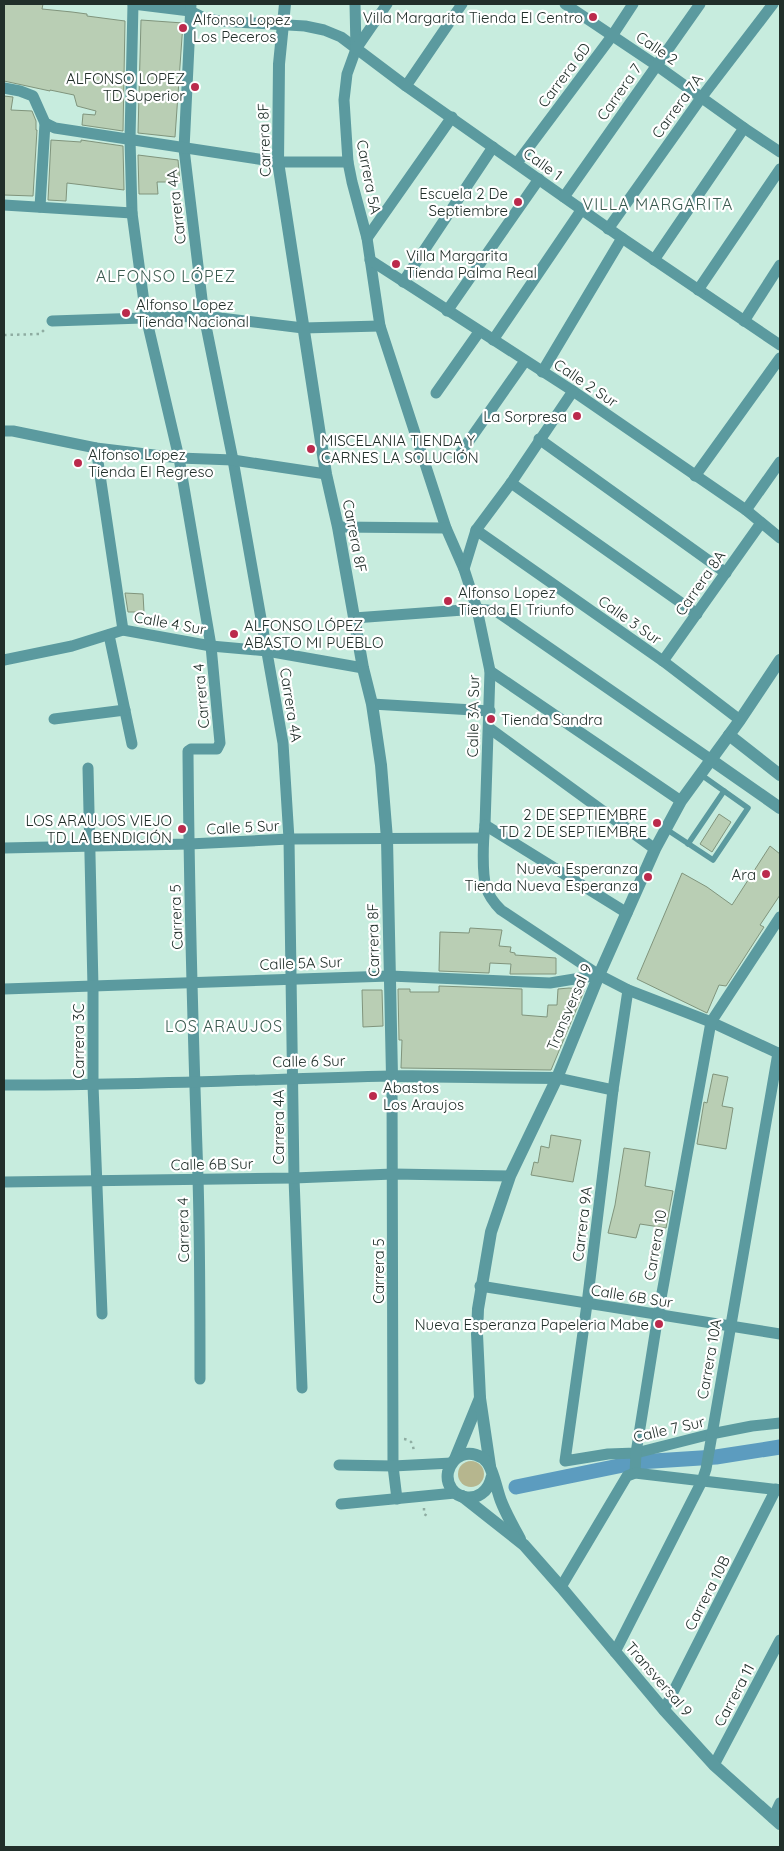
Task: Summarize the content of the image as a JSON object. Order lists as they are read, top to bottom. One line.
{"streets":{"street":["Calle 2","Carrera 6D","Carrera 7","Carrera 7A","Carrera 8F","Calle 1","Carrera 5A","Carrera 4A","Calle 2 Sur","Carrera 8A","Calle 3 Sur","Calle 4 Sur","Carrera 4","Calle 3A Sur","Calle 5 Sur","Carrera 5","Calle 5A Sur","Transversal 9","Carrera 3C","Calle 6 Sur","Calle 6B Sur","Carrera 9A","Carrera 10","Carrera 10A","Calle 7 Sur","Carrera 10B","Carrera 11"]},"crossings":[["Calle 2","Carrera 6D"],["Calle 2","Carrera 7"],["Calle 2","Carrera 7A"],["Carrera 6D","Calle 1"],["Carrera 7","Calle 1"],["Carrera 7A","Calle 1"],["Carrera 8F","Calle 1"],["Carrera 8F","Calle 4 Sur"],["Carrera 8F","Calle 5 Sur"],["Carrera 8F","Carrera 5"],["Carrera 8F","Calle 5A Sur"],["Carrera 8F","Calle 6 Sur"],["Calle 1","Carrera 5A"],["Calle 1","Carrera 4A"],["Calle 1","Carrera 4"],["Carrera 5A","Calle 2 Sur"],["Carrera 5A","Calle 3A Sur"],["Carrera 4A","Calle 4 Sur"],["Carrera 4A","Calle 5 Sur"],["Carrera 4A","Calle 5A Sur"],["Carrera 4A","Calle 6 Sur"],["Carrera 4A","Calle 6B Sur"],["Calle 2 Sur","Carrera 8A"],["Carrera 8A","Calle 3 Sur"],["Calle 3 Sur","Transversal 9"],["Calle 4 Sur","Carrera 4"],["Carrera 4","Carrera 5"],["Carrera 4","Calle 6 Sur"],["Carrera 4","Calle 6B Sur"],["Calle 3A Sur","Calle 5 Sur"],["Calle 3A Sur","Calle 5A Sur"],["Calle 3A Sur","Transversal 9"],["Calle 3A Sur","Carrera 9A"],["Calle 3A Sur","Carrera 10"],["Calle 3A Sur","Carrera 10A"],["Calle 5 Sur","Carrera 5"],["Calle 5 Sur","Carrera 3C"],["Carrera 5","Calle 5A Sur"],["Carrera 5","Calle 6 Sur"],["Carrera 5","Calle 6B Sur"],["Calle 5A Sur","Transversal 9"],["Calle 5A Sur","Carrera 3C"],["Transversal 9","Calle 6 Sur"],["Transversal 9","Calle 6B Sur"],["Transversal 9","Carrera 10"],["Transversal 9","Carrera 10A"],["Transversal 9","Carrera 10B"],["Transversal 9","Carrera 11"],["Carrera 3C","Calle 6 Sur"],["Carrera 3C","Calle 6B Sur"],["Calle 6 Sur","Carrera 9A"],["Calle 6B Sur","Carrera 9A"],["Calle 6B Sur","Carrera 10"],["Calle 6B Sur","Carrera 10A"],["Carrera 9A","Calle 7 Sur"],["Carrera 10","Calle 7 Sur"],["Carrera 10A","Calle 7 Sur"],["Calle 7 Sur","Carrera 10B"]],"districts":["VILLA MARGARITA","ALFONSO LÓPEZ","LOS ARAUJOS"],"places":["Villa Margarita Tienda El Centro","Alfonso Lopez Los Peceros","ALFONSO LOPEZ TD Superior","Escuela 2 De Septiembre","Villa Margarita Tienda Palma Real","Alfonso Lopez Tienda Nacional","La Sorpresa","MISCELANIA TIENDA Y CARNES LA SOLUCIÓN","Alfonso Lopez Tienda El Regreso","Alfonso Lopez Tienda El Triunfo","ALFONSO LÓPEZ ABASTO MI PUEBLO","Tienda Sandra","2 DE SEPTIEMBRE TD 2 DE SEPTIEMBRE","LOS ARAUJOS VIEJO TD LA BENDICIÓN","Ara","Nueva Esperanza Tienda Nueva Esperanza","Abastos Los Araujos","Nueva Esperanza Papeleria Mabe"]}
